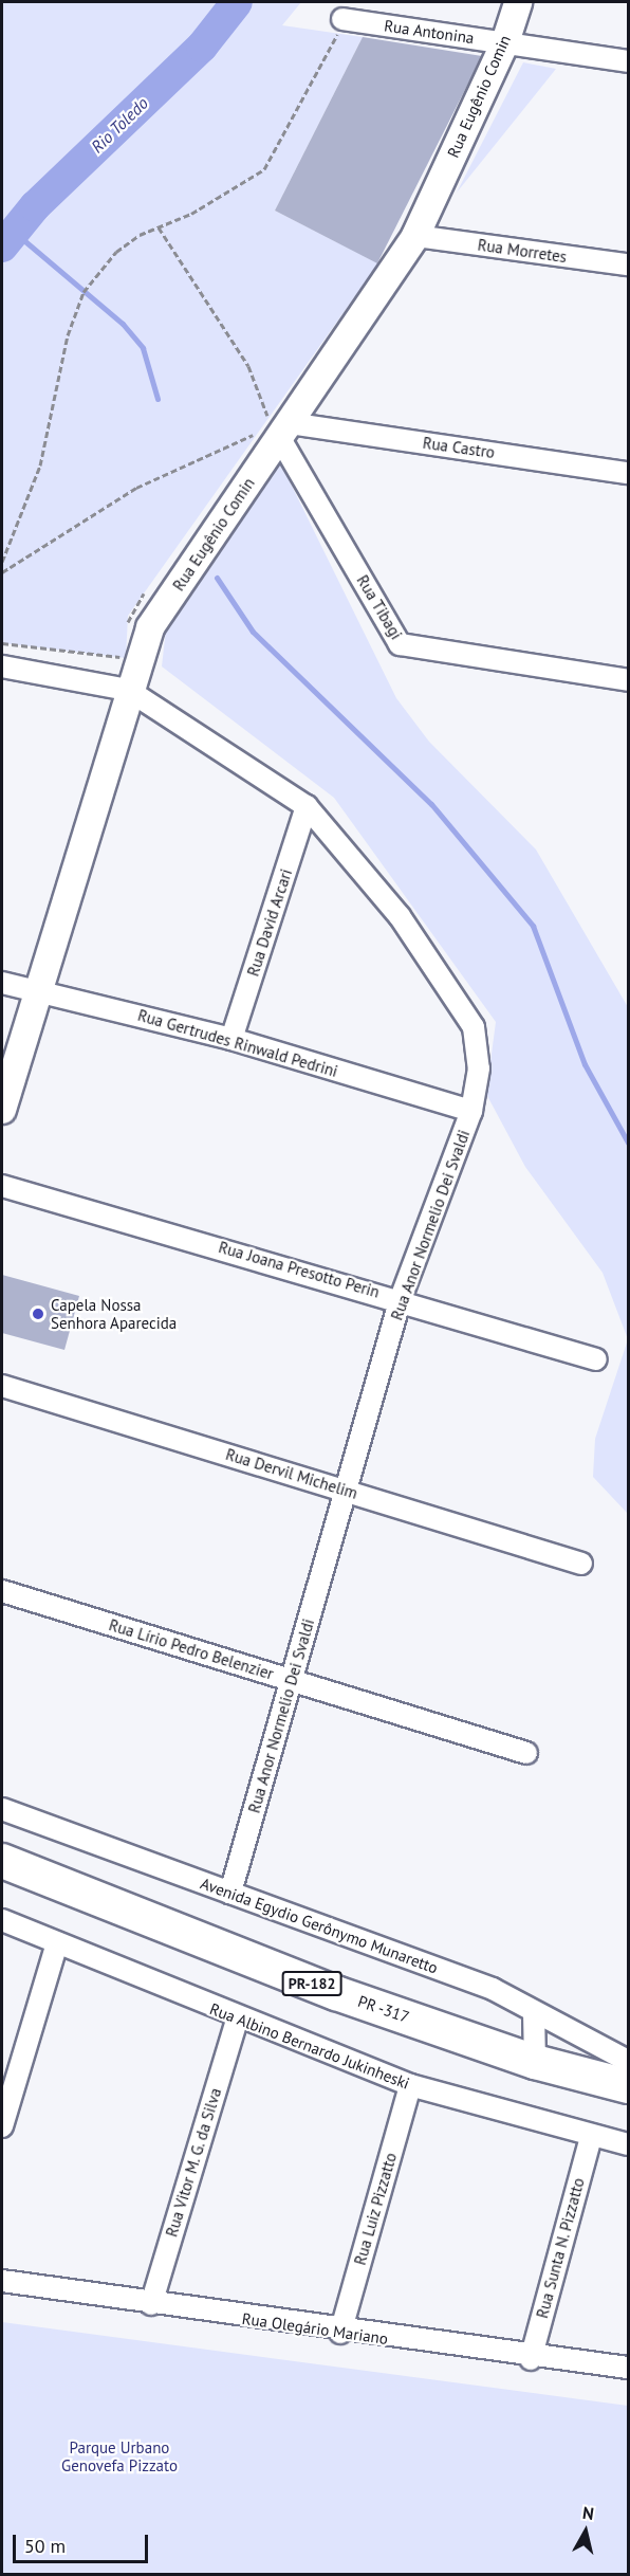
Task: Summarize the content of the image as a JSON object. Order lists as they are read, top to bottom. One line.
{"streets":{"main road":["PR-182","PR -317"],"street":["Rua Antonina","Rua Eugênio Comin","Rua Morretes","Rua Castro","Rua Tibagi","Rua David Arcari","Rua Gertrudes Rinwald Pedrini","Rua Anor Normelio Dei Svaldi","Rua Joana Presotto Perin","Rua Dervil Michelim","Rua Lírio Pedro Belenzier","Avenida Egydio Gerônymo Munaretto","Rua Albino Bernardo Jukinheski","Rua Vitor M. G. da Silva","Rua Luiz Pizzatto","Rua Sunta N. Pizzatto","Rua Olegário Mariano"]},"crossings":[["Rua Antonina","Rua Eugênio Comin"],["Rua Eugênio Comin","Rua Morretes"],["Rua Eugênio Comin","Rua Castro"],["Rua Eugênio Comin","Rua Tibagi"],["Rua Eugênio Comin","Rua Gertrudes Rinwald Pedrini"],["Rua Eugênio Comin","Rua Anor Normelio Dei Svaldi"],["Rua Castro","Rua Tibagi"],["Rua David Arcari","Rua Gertrudes Rinwald Pedrini"],["Rua David Arcari","Rua Anor Normelio Dei Svaldi"],["Rua Gertrudes Rinwald Pedrini","Rua Anor Normelio Dei Svaldi"],["Rua Anor Normelio Dei Svaldi","Rua Joana Presotto Perin"],["Rua Anor Normelio Dei Svaldi","Rua Dervil Michelim"],["Rua Anor Normelio Dei Svaldi","Rua Lírio Pedro Belenzier"],["Rua Anor Normelio Dei Svaldi","Avenida Egydio Gerônymo Munaretto"],["Rua Albino Bernardo Jukinheski","Rua Vitor M. G. da Silva"],["Rua Albino Bernardo Jukinheski","Rua Luiz Pizzatto"],["Rua Albino Bernardo Jukinheski","Rua Sunta N. Pizzatto"],["Rua Vitor M. G. da Silva","Rua Olegário Mariano"],["Rua Luiz Pizzatto","Rua Olegário Mariano"],["Rua Sunta N. Pizzatto","Rua Olegário Mariano"]],"water":["Rio Toledo"],"parks":["Parque Urbano Genovefa Pizzato"],"places":["Capela Nossa Senhora Aparecida"],"scale_bar":"50 m","north":"top"}
